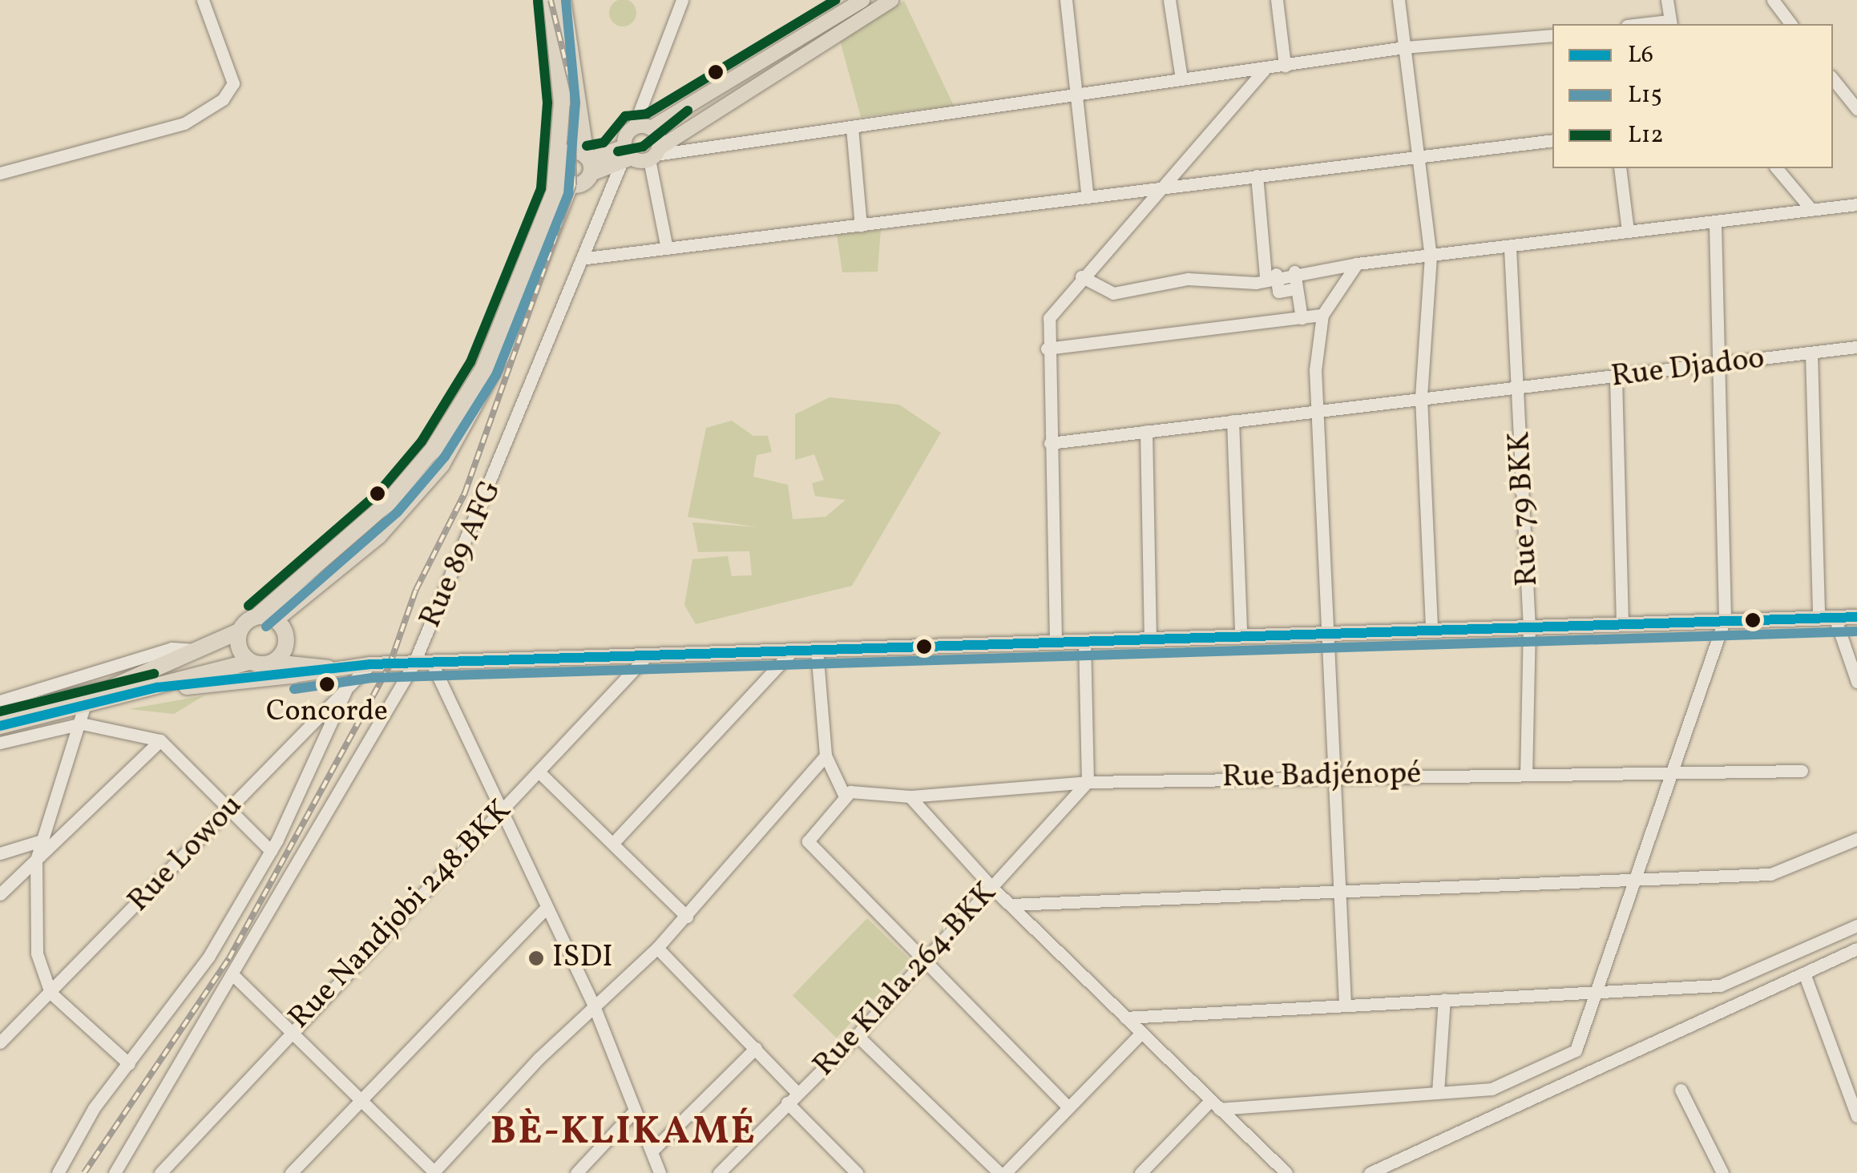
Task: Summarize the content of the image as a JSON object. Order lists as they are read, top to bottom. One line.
{"streets":{"street":["Rue Djadoo","Rue 79 BKK","Rue 89 AFG","Rue Badjénopé","Rue Lowou","Rue Nandjobi 248.BKK","Rue Klala.264.BKK"]},"crossings":[["Rue Djadoo","Rue 79 BKK"],["Rue 79 BKK","Rue Badjénopé"],["Rue Badjénopé","Rue Klala.264.BKK"]],"districts":["BÈ-KLIKAMÉ"],"places":["Concorde","ISDI"],"lines":["transit line L15","transit line L12","transit line L6"],"legend":["L6","L15","L12"]}
